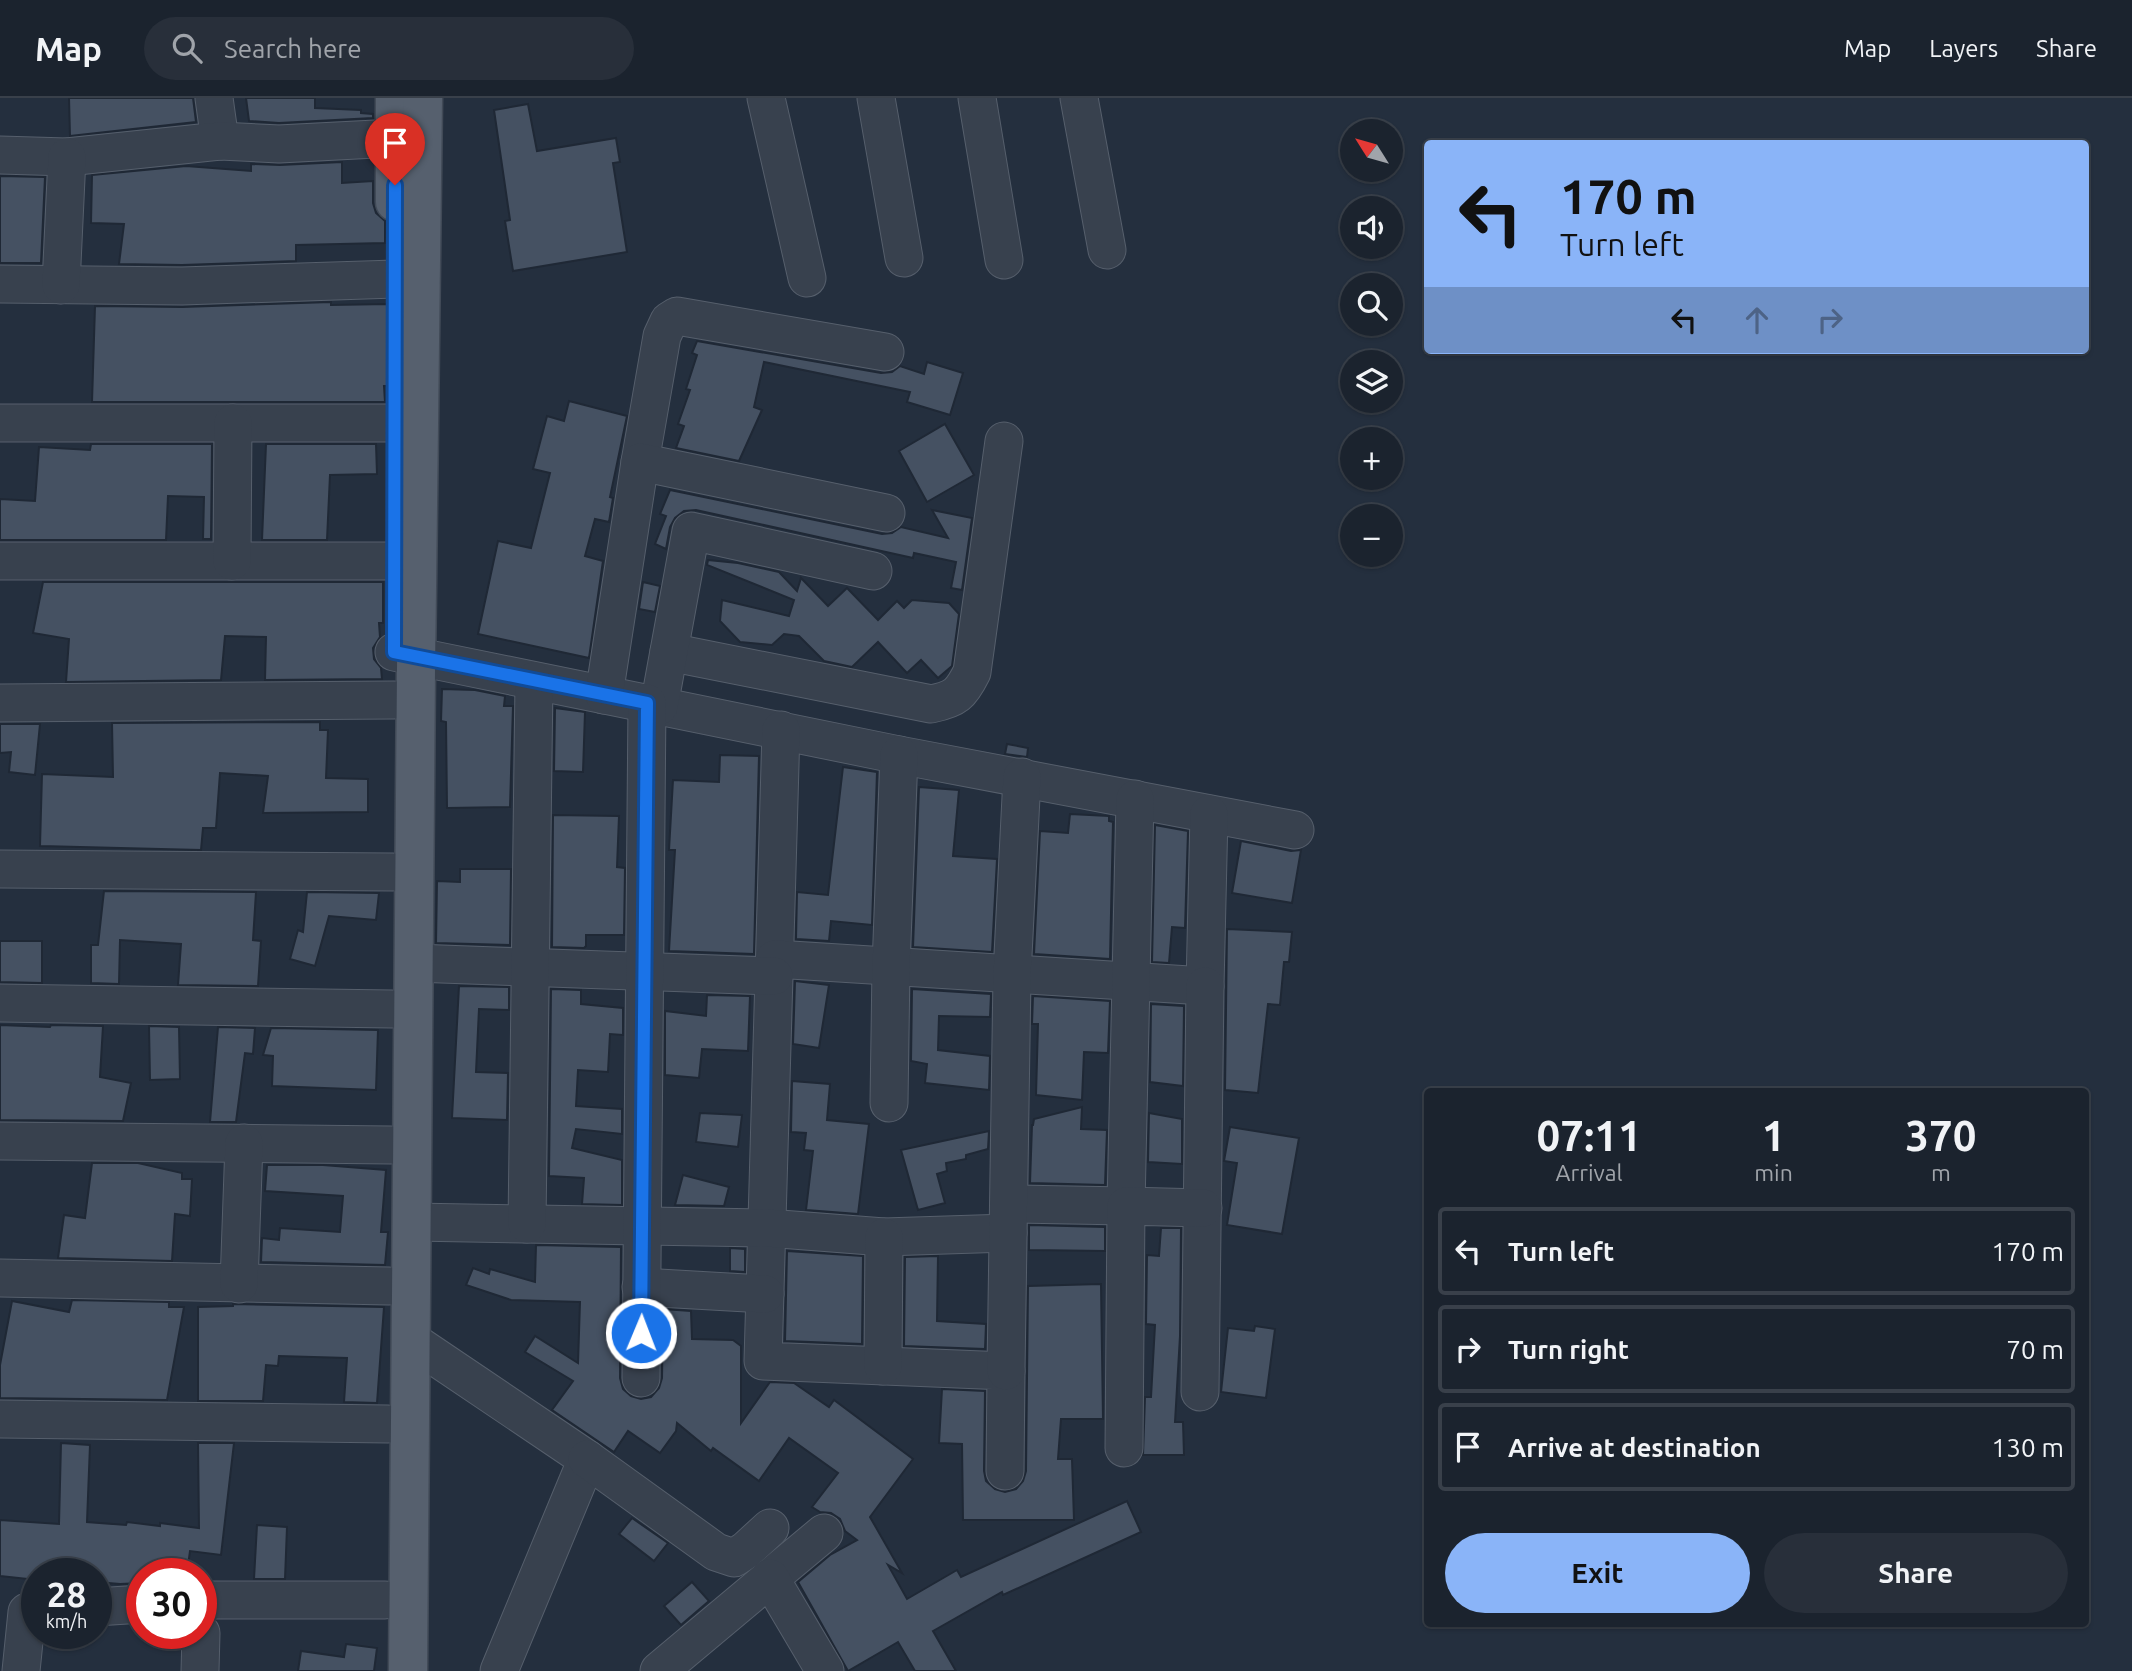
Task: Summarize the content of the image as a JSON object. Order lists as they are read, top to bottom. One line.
{"north":"top left","page":{"header":"Map","search":"Search here","nav":["Map","Layers","Share"],"map_buttons":["+","−"],"turn":["170 m","Turn left"],"eta":["07:11","Arrival","1","min","370","m"],"list":[{"name":"Turn left","value":"170 m"},{"name":"Turn right","value":"70 m"},{"name":"Arrive at destination","value":"130 m"}],"buttons":["Exit","Share"],"speed":"28 km/h","limit":"30"}}
